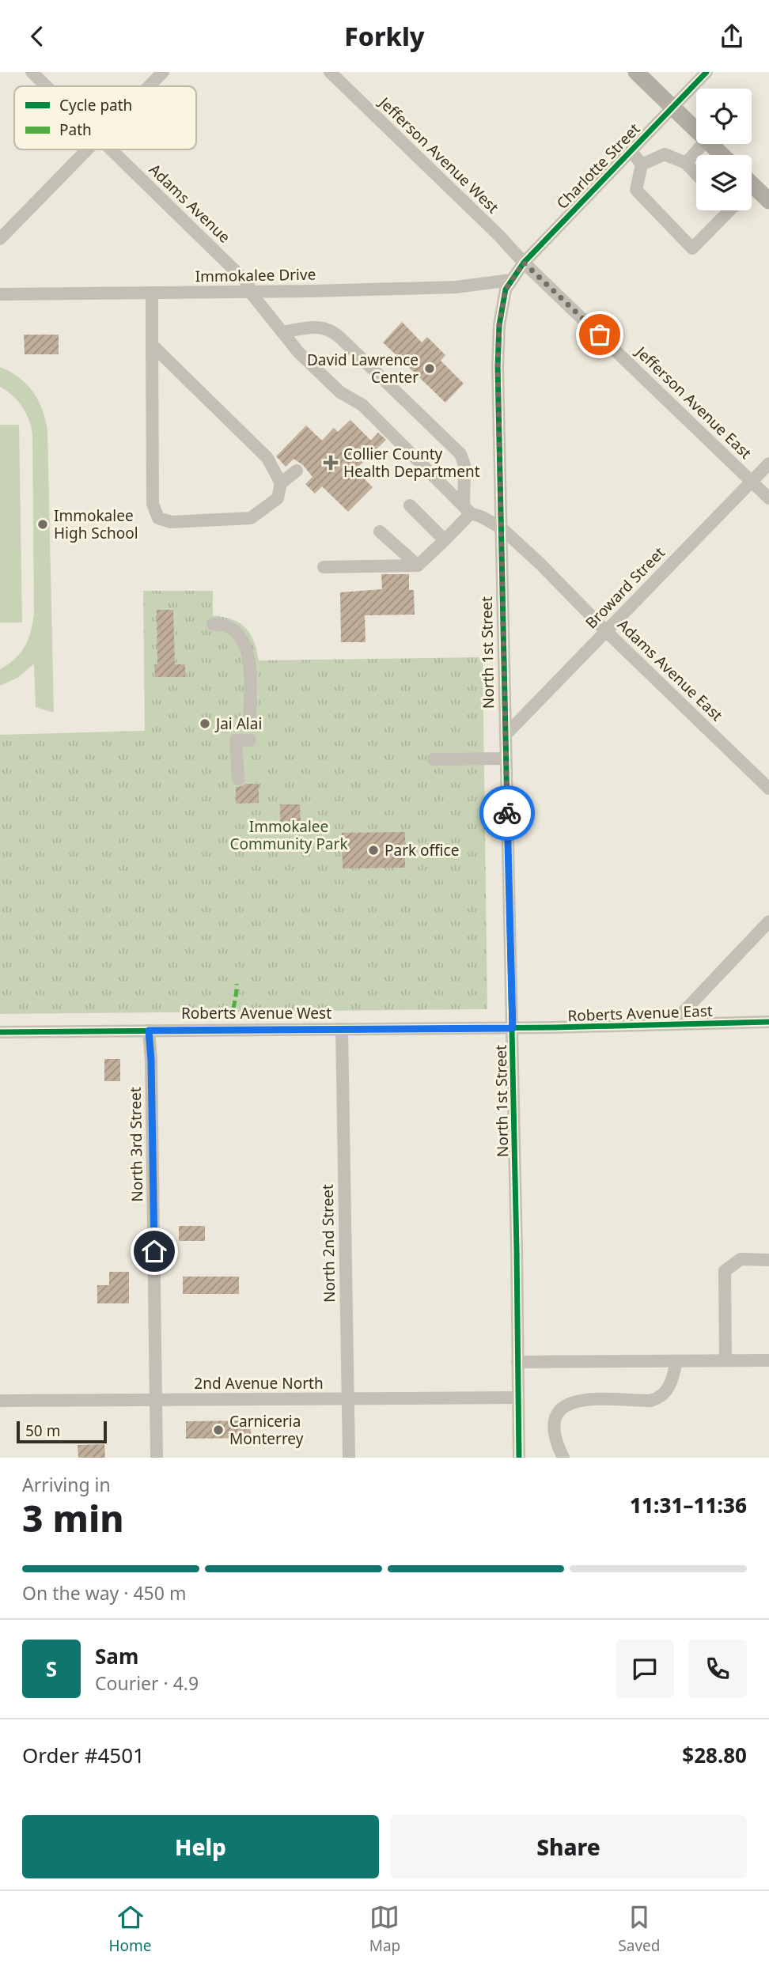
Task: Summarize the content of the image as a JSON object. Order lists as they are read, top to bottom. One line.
{"streets":{"street":["Jefferson Avenue West","Charlotte Street","Adams Avenue","Immokalee Drive","Jefferson Avenue East","Broward Street","North 1st Street","Adams Avenue East","Roberts Avenue West","Roberts Avenue East","North 3rd Street","North 2nd Street","2nd Avenue North"]},"crossings":[["Jefferson Avenue West","Charlotte Street"],["Jefferson Avenue West","Jefferson Avenue East"],["Charlotte Street","Immokalee Drive"],["Charlotte Street","Jefferson Avenue East"],["Charlotte Street","North 1st Street"],["Adams Avenue","Immokalee Drive"],["Adams Avenue","Adams Avenue East"],["Immokalee Drive","North 1st Street"],["Jefferson Avenue East","Broward Street"],["Broward Street","North 1st Street"],["Broward Street","Adams Avenue East"],["North 1st Street","Adams Avenue East"],["North 1st Street","Roberts Avenue West"],["North 1st Street","Roberts Avenue East"],["North 1st Street","2nd Avenue North"],["Roberts Avenue West","Roberts Avenue East"],["Roberts Avenue West","North 3rd Street"],["Roberts Avenue West","North 2nd Street"],["North 3rd Street","2nd Avenue North"],["North 2nd Street","2nd Avenue North"]],"parks":["Immokalee Community Park"],"places":{"other":["David Lawrence Center","Immokalee High School","Jai Alai","Park office","Carniceria Monterrey"],"health":["Collier County Health Department"]},"legend":["Cycle path","Path"],"scale_bar":"50 m","page":{"header":"Forkly","scale":"50 m","heading":["3 min","Arriving in","11:31–11:36"],"panel":["Sam","Courier · 4.9","Order #4501","$28.80"],"bar":"On the way · 450 m","round":"S","buttons":["Help","Share"],"tabs":["Home","Map","Saved"]}}
